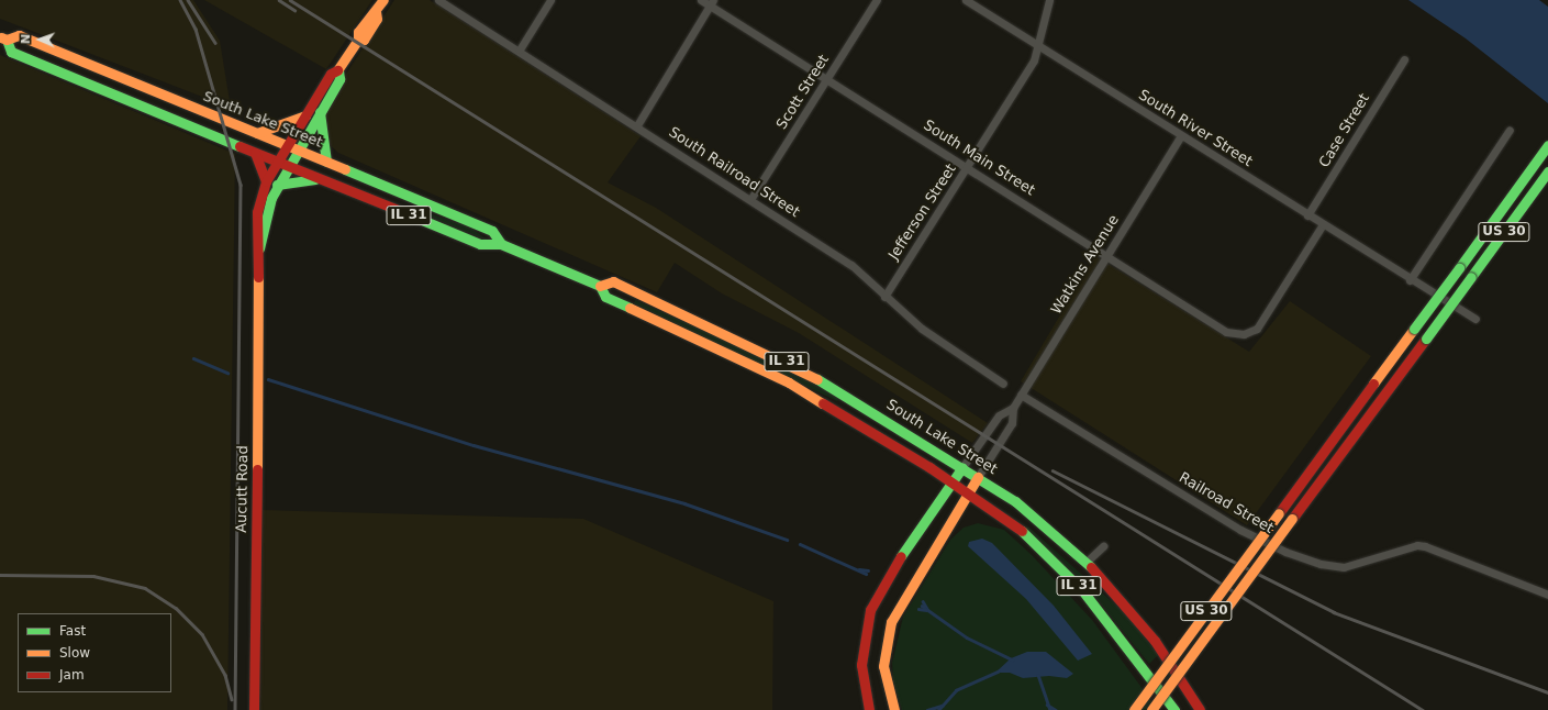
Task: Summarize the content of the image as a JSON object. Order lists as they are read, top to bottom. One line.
{"streets":{"main road":["South Lake Street","IL 31","US 30","Aucutt Road"],"street":["Scott Street","South River Street","Case Street","South Main Street","South Railroad Street","Jefferson Street","Watkins Avenue","Railroad Street"]},"crossings":[["Scott Street","South Main Street"],["Scott Street","South Railroad Street"],["South Lake Street","Watkins Avenue"],["South River Street","Case Street"],["South River Street","South Main Street"],["South River Street","Jefferson Street"],["South River Street","Watkins Avenue"],["South Main Street","Jefferson Street"],["South Main Street","Watkins Avenue"],["South Railroad Street","Jefferson Street"],["Watkins Avenue","Railroad Street"]],"legend":["Fast","Slow","Jam"],"north":"left"}
